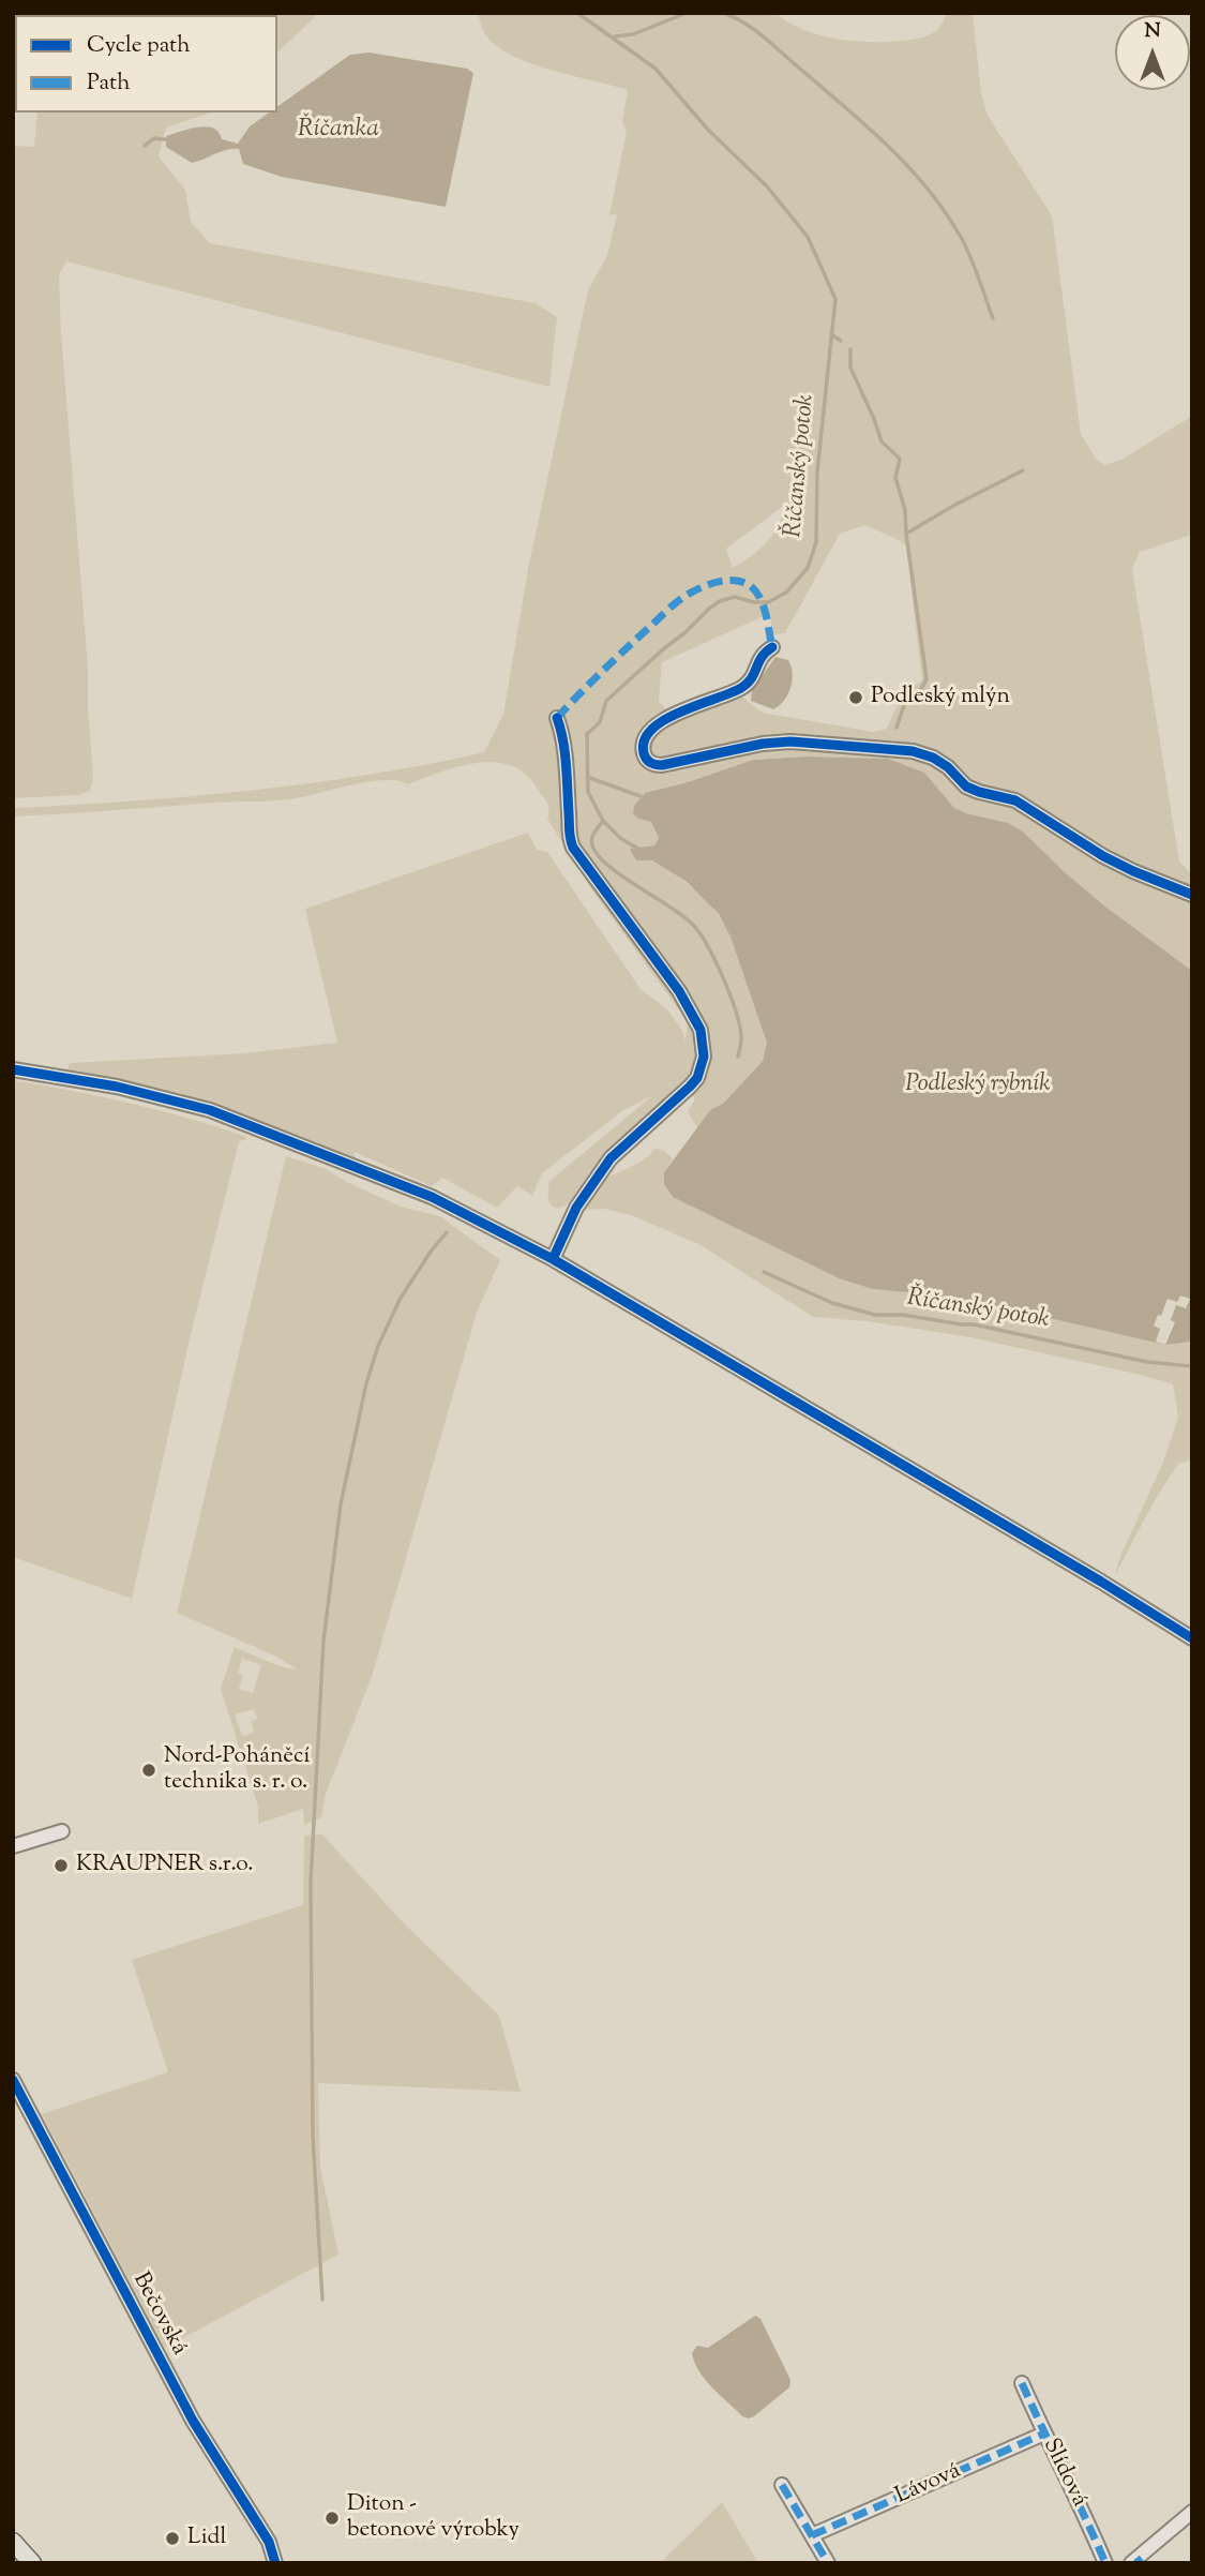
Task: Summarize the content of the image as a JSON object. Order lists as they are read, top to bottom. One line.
{"streets":{"street":["Bečovská","Slídová","Lávová"]},"crossings":[["Slídová","Lávová"]],"water":["Říčanka","Říčanský potok","Podleský rybník"],"places":["Podleský mlýn","Nord-Poháněcí technika s. r. o.","KRAUPNER s.r.o.","Diton - betonové výrobky","Lidl"],"legend":["Cycle path","Path"],"north":"top"}
